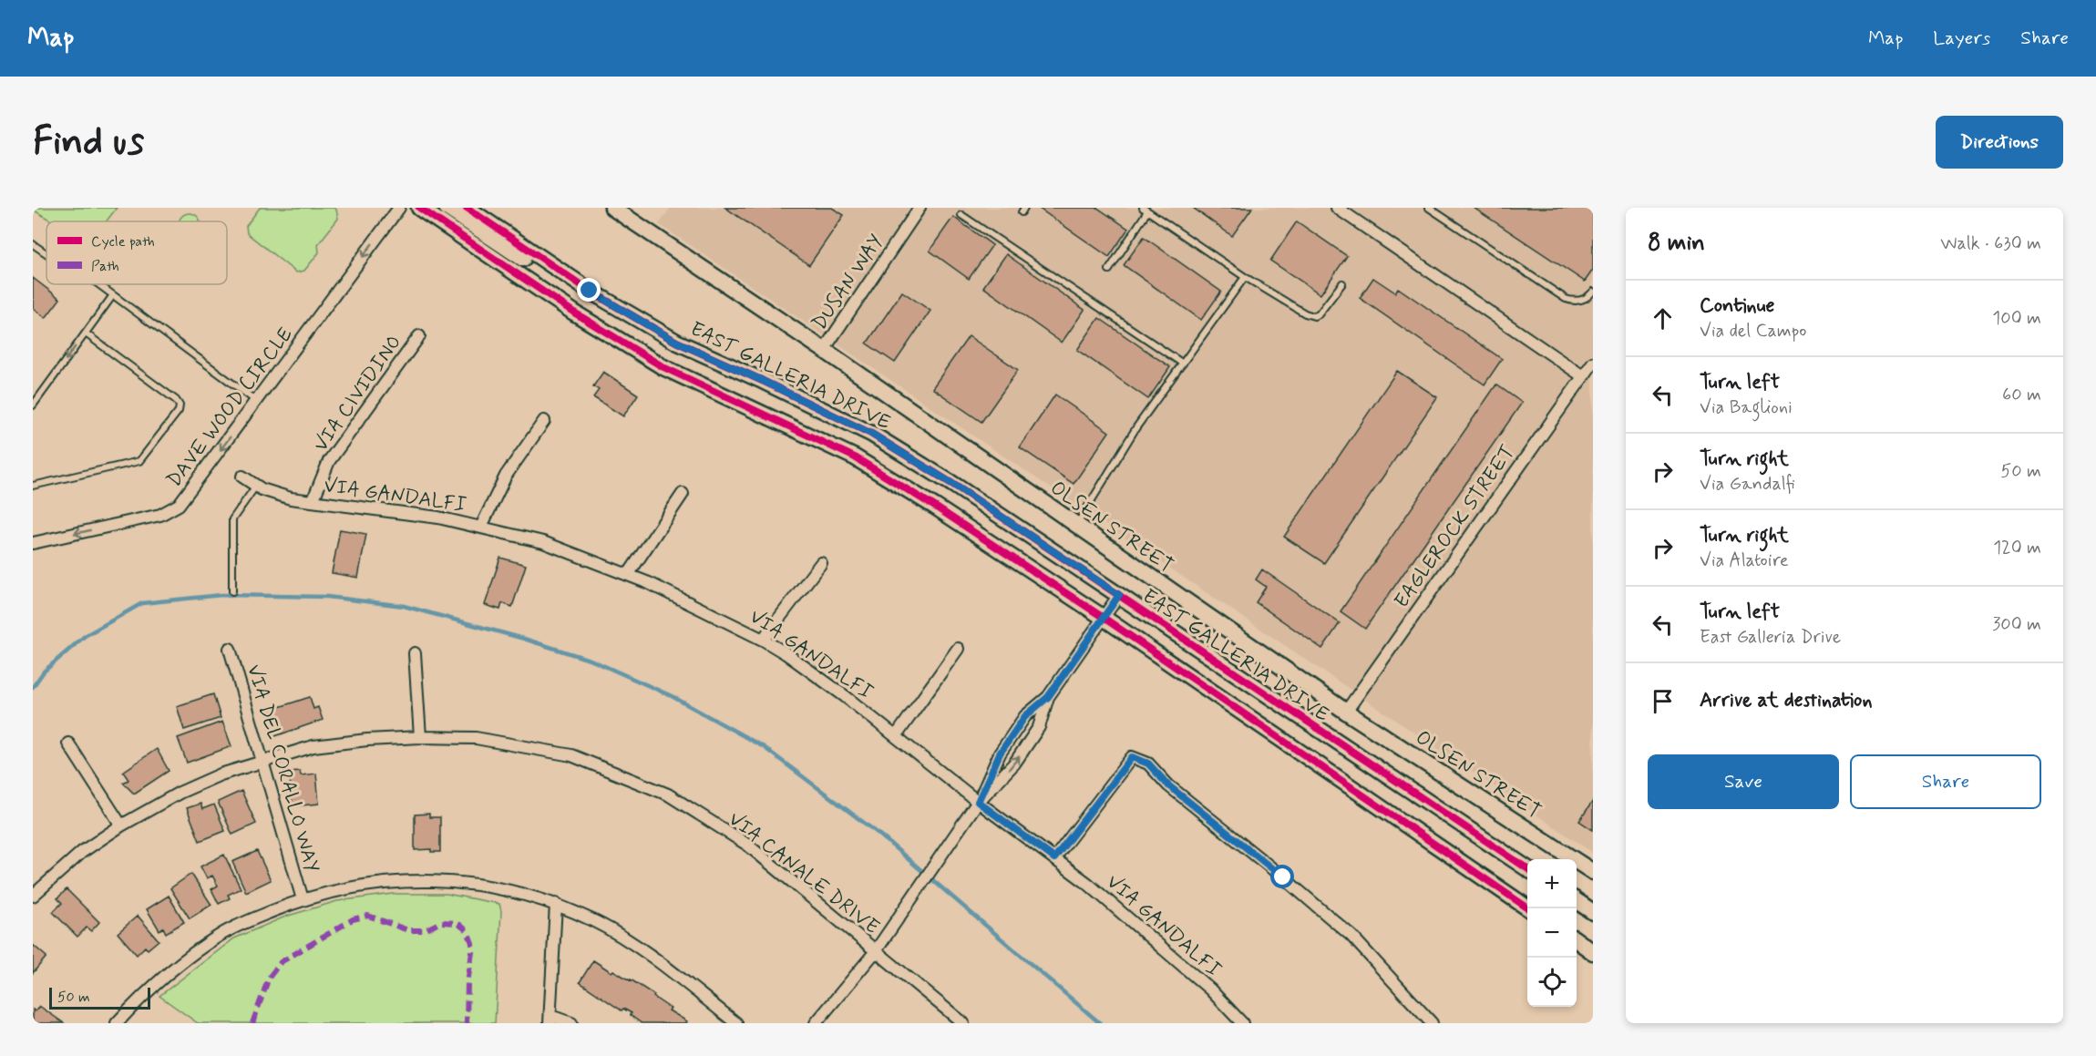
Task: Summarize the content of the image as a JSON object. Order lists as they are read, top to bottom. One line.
{"streets":{"main road":["EAST GALLERIA DRIVE","OLSEN STREET"],"street":["DUSAN WAY","VIA CIVIDINO","DAVE WOOD CIRCLE","VIA GANDALFI","EAGLEROCK STREET","VIA DEL CORALLO WAY","VIA CANALE DRIVE"]},"crossings":[["DUSAN WAY","OLSEN STREET"],["VIA CIVIDINO","VIA GANDALFI"],["OLSEN STREET","EAGLEROCK STREET"],["VIA DEL CORALLO WAY","VIA CANALE DRIVE"]],"one_way":["DAVE WOOD CIRCLE"],"legend":["Cycle path","Path"],"scale_bar":"50 m","page":{"header":"Map","nav":["Map","Layers","Share"],"buttons":["Directions",["Save","Share"]],"title":"Find us","heading":["8 min","Walk · 630 m"],"list":[["Continue","Via del Campo","100 m"],["Turn left","Via Baglioni","60 m"],["Turn right","Via Gandalfi","50 m"],["Turn right","Via Alatoire","120 m"],["Turn left","East Galleria Drive","300 m"],"Arrive at destination"],"map_buttons":["+","−"],"scale":"50 m"}}
